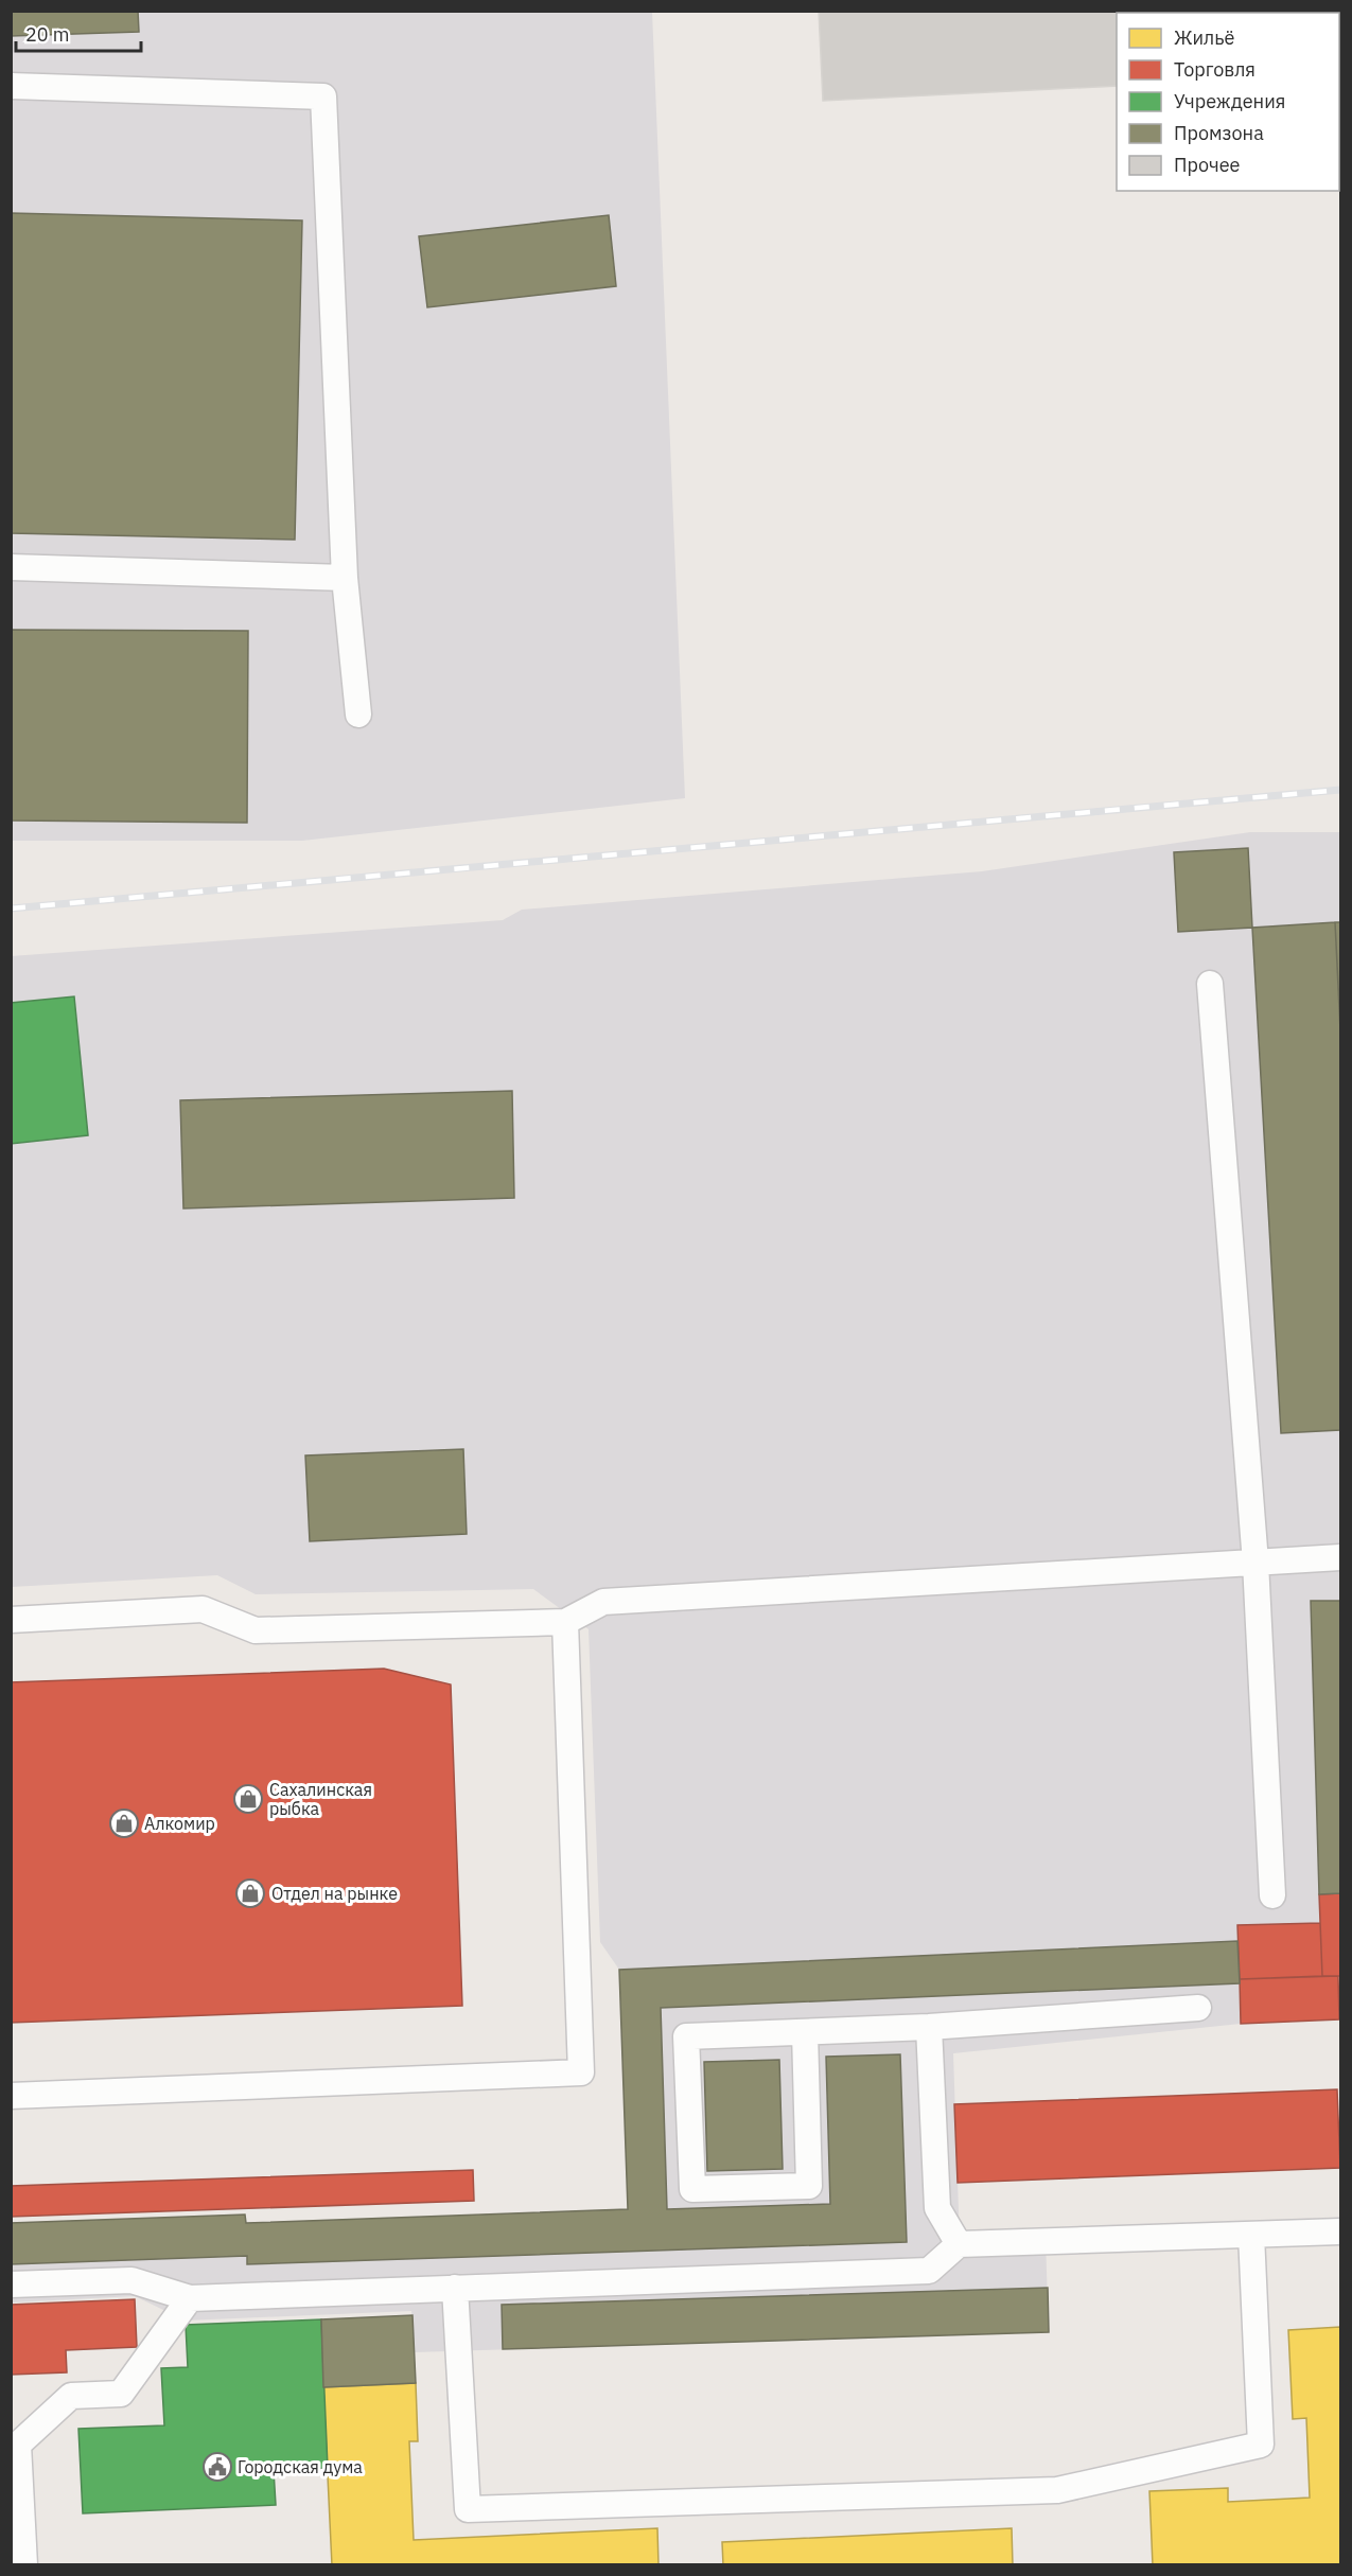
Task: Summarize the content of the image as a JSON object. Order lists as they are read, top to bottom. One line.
{"places":{"shop":["Сахалинская рыбка","Алкомир","Отдел на рынке"],"public building":["Городская дума"]},"legend":["Жильё","Торговля","Учреждения","Промзона","Прочее"],"scale_bar":"20 m"}
